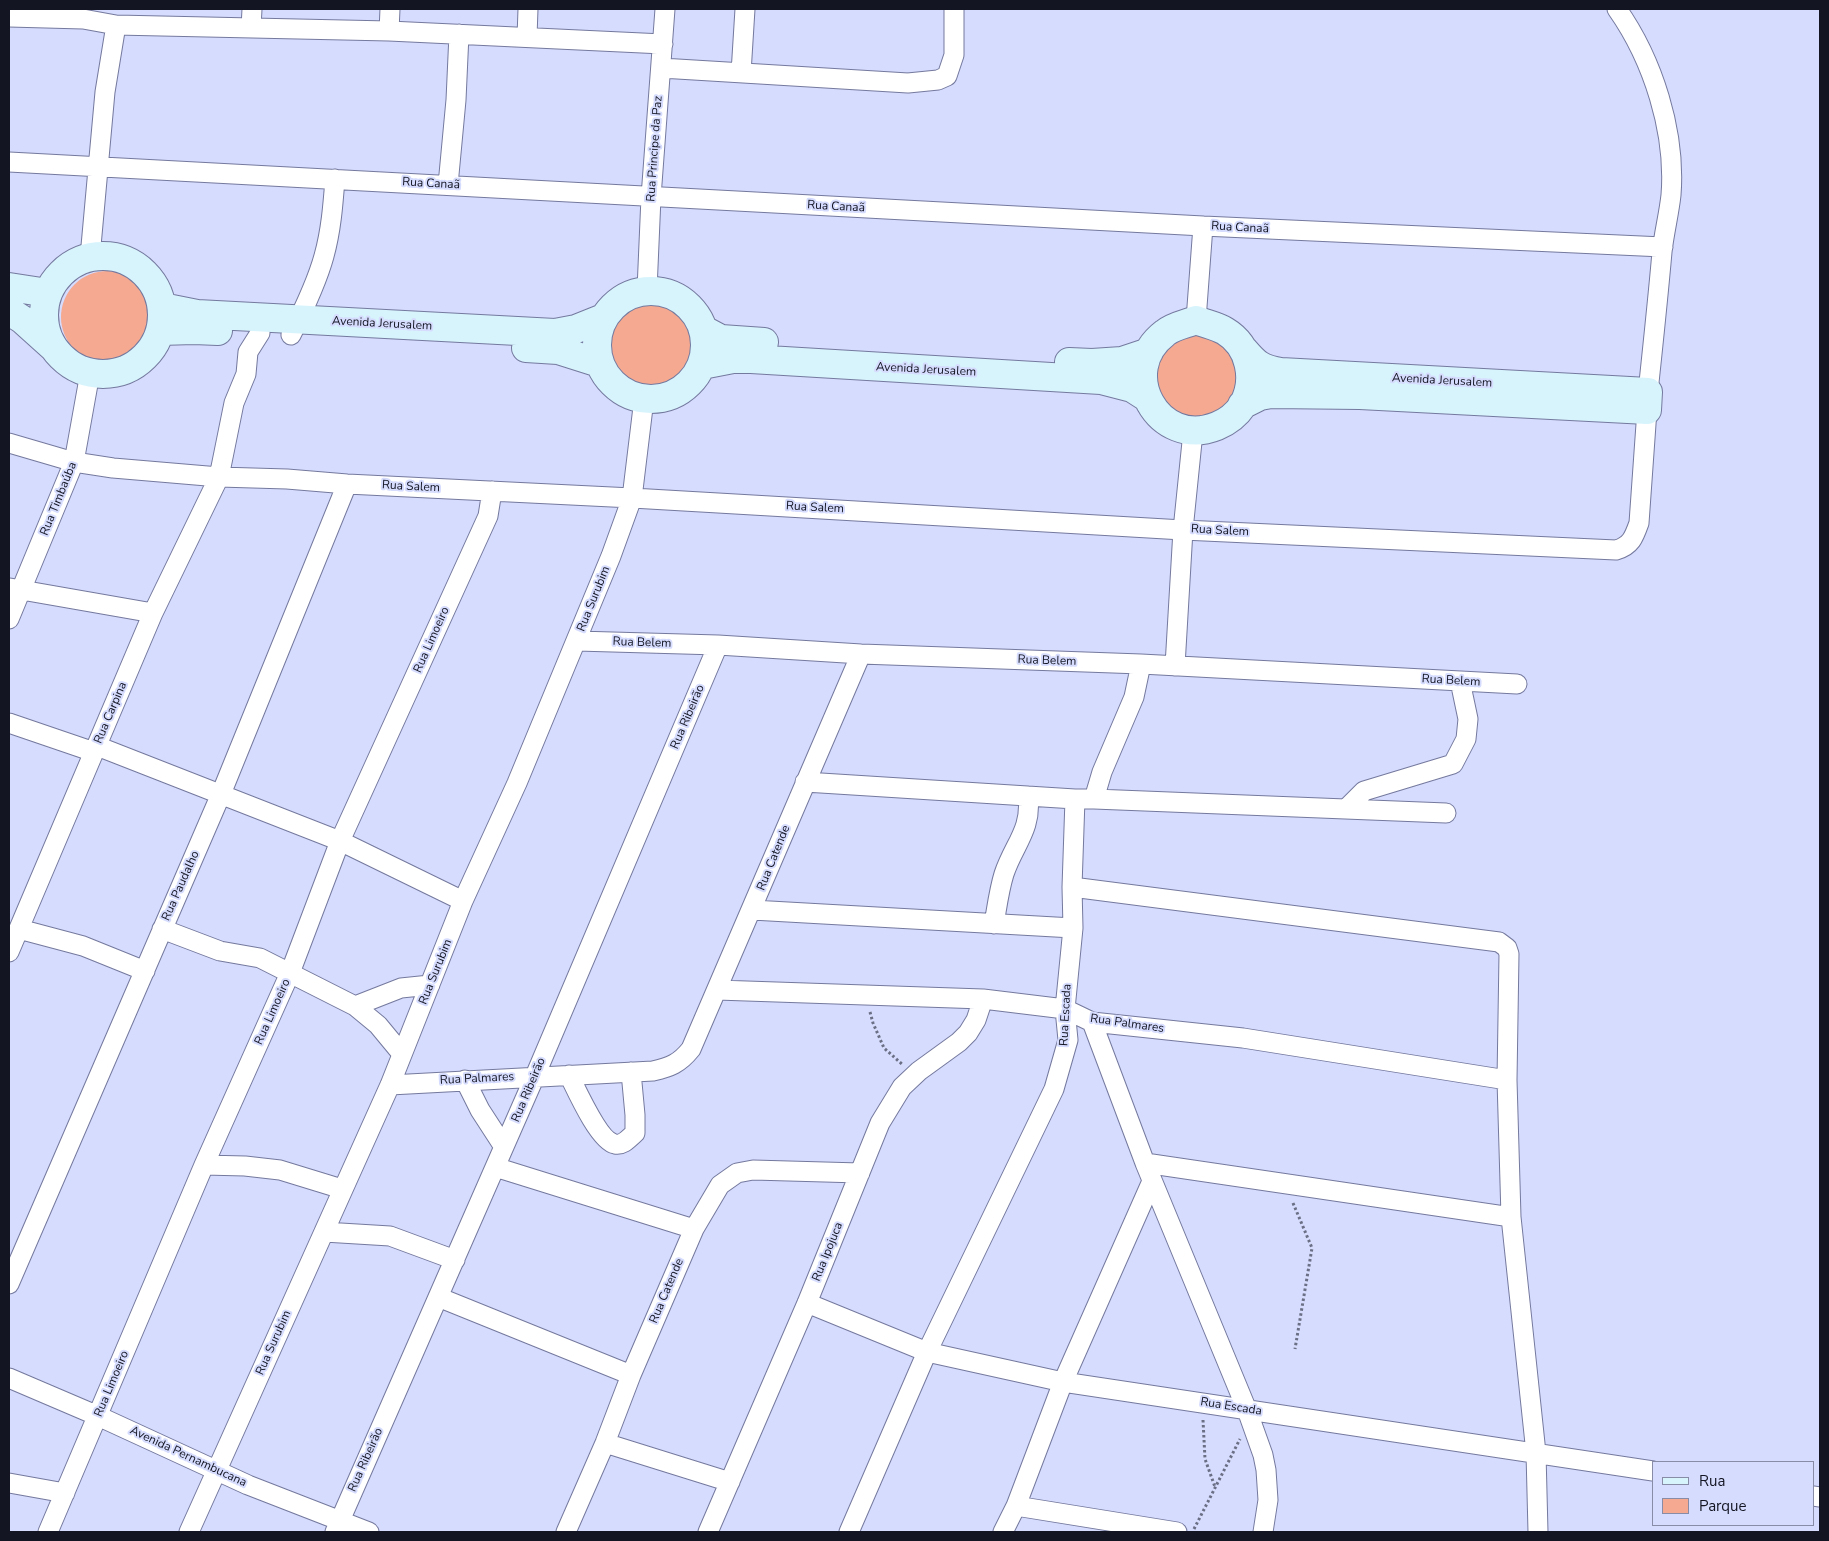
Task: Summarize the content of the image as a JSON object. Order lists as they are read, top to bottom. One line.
{"streets":{"street":["Rua Principe da Paz","Rua Canaã","Avenida Jerusalem","Rua Salem","Rua Timbaúba","Rua Surubim","Rua Limoeiro","Rua Belem","Rua Carpina","Rua Ribeirão","Rua Catende","Rua Paudalho","Rua Escada","Rua Palmares","Rua Ipojuca","Avenida Pernambucana"]},"crossings":[["Rua Principe da Paz","Rua Canaã"],["Rua Principe da Paz","Avenida Jerusalem"],["Rua Principe da Paz","Rua Surubim"],["Avenida Jerusalem","Rua Salem"],["Avenida Jerusalem","Rua Timbaúba"],["Avenida Jerusalem","Rua Surubim"],["Avenida Jerusalem","Rua Carpina"],["Rua Salem","Rua Timbaúba"],["Rua Salem","Rua Surubim"],["Rua Salem","Rua Limoeiro"],["Rua Salem","Rua Carpina"],["Rua Salem","Rua Paudalho"],["Rua Surubim","Rua Belem"],["Rua Surubim","Rua Palmares"],["Rua Surubim","Avenida Pernambucana"],["Rua Limoeiro","Avenida Pernambucana"],["Rua Belem","Rua Ribeirão"],["Rua Belem","Rua Catende"],["Rua Ribeirão","Rua Palmares"],["Rua Ribeirão","Avenida Pernambucana"],["Rua Catende","Rua Palmares"],["Rua Catende","Rua Ipojuca"],["Rua Escada","Rua Palmares"],["Rua Escada","Rua Ipojuca"],["Rua Palmares","Rua Ipojuca"]],"legend":["Rua","Parque"]}
